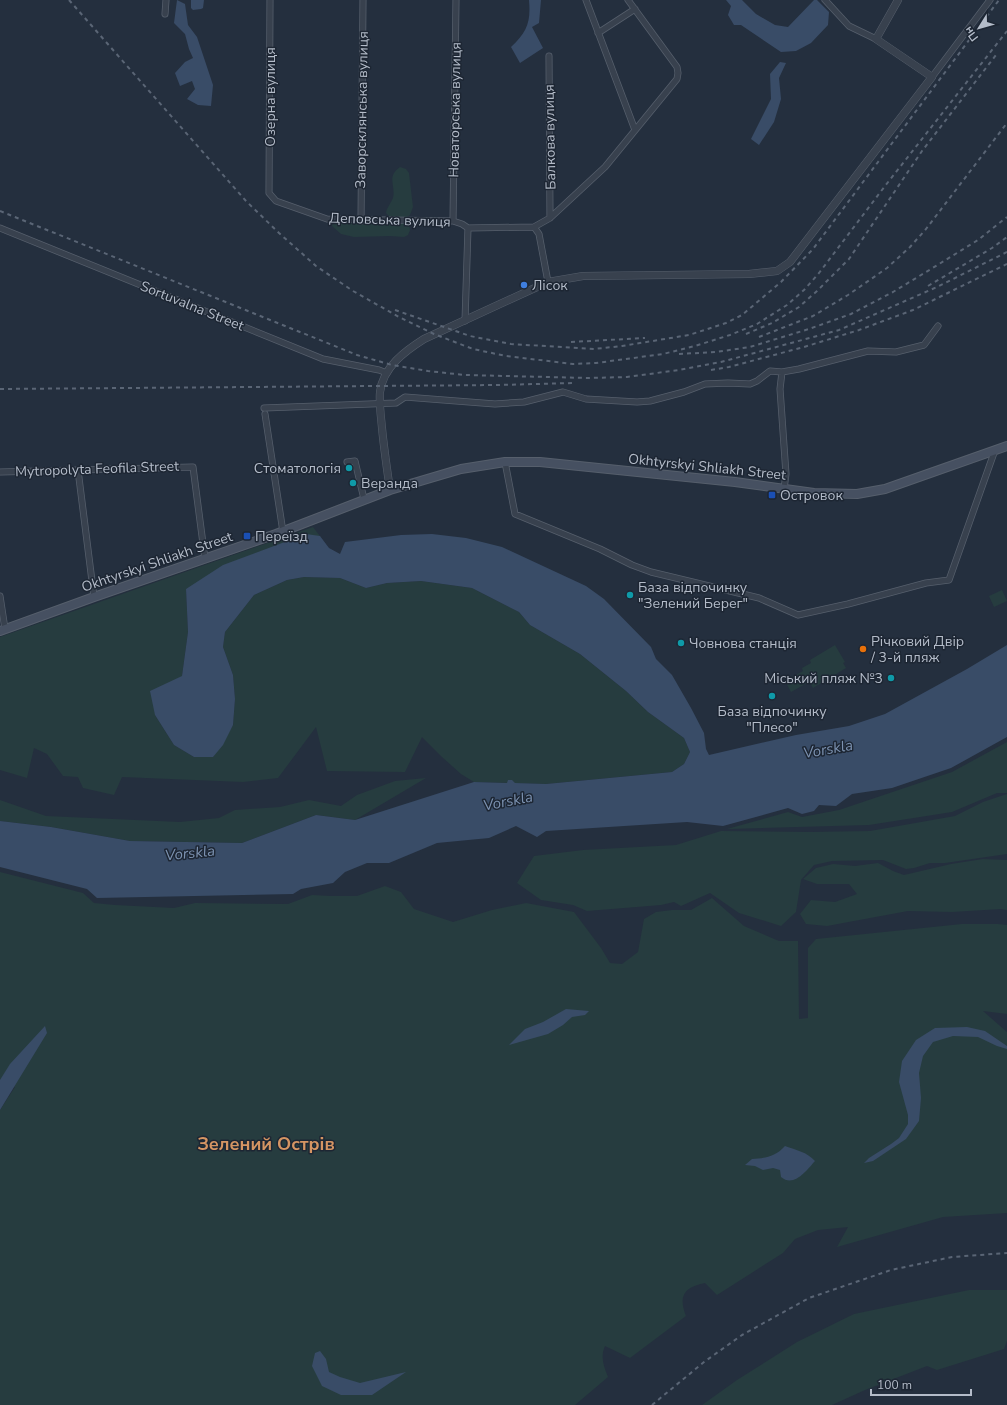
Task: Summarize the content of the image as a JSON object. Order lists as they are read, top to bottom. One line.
{"streets":{"main road":["Okhtyrskyi Shliakh Street"],"street":["Озерна вулиця","Заворсклянська вулиця","Новаторська вулиця","Балкова вулиця","Деповська вулиця","Sortuvalna Street","Mytropolyta Feofila Street"]},"crossings":[["Озерна вулиця","Деповська вулиця"],["Заворсклянська вулиця","Деповська вулиця"],["Новаторська вулиця","Деповська вулиця"],["Балкова вулиця","Деповська вулиця"],["Okhtyrskyi Shliakh Street","Mytropolyta Feofila Street"]],"districts":["Зелений Острів"],"water":["Vorskla"],"places":{"other":["Лісок","Стоматологія","Веранда","База відпочинку \"Зелений Берег\"","Човнова станція","Річковий Двір / 3-й пляж","Міський пляж №3","База відпочинку \"Плесо\""],"transit":["Островок","Переїзд"]},"scale_bar":"100 m","north":"bottom left"}
